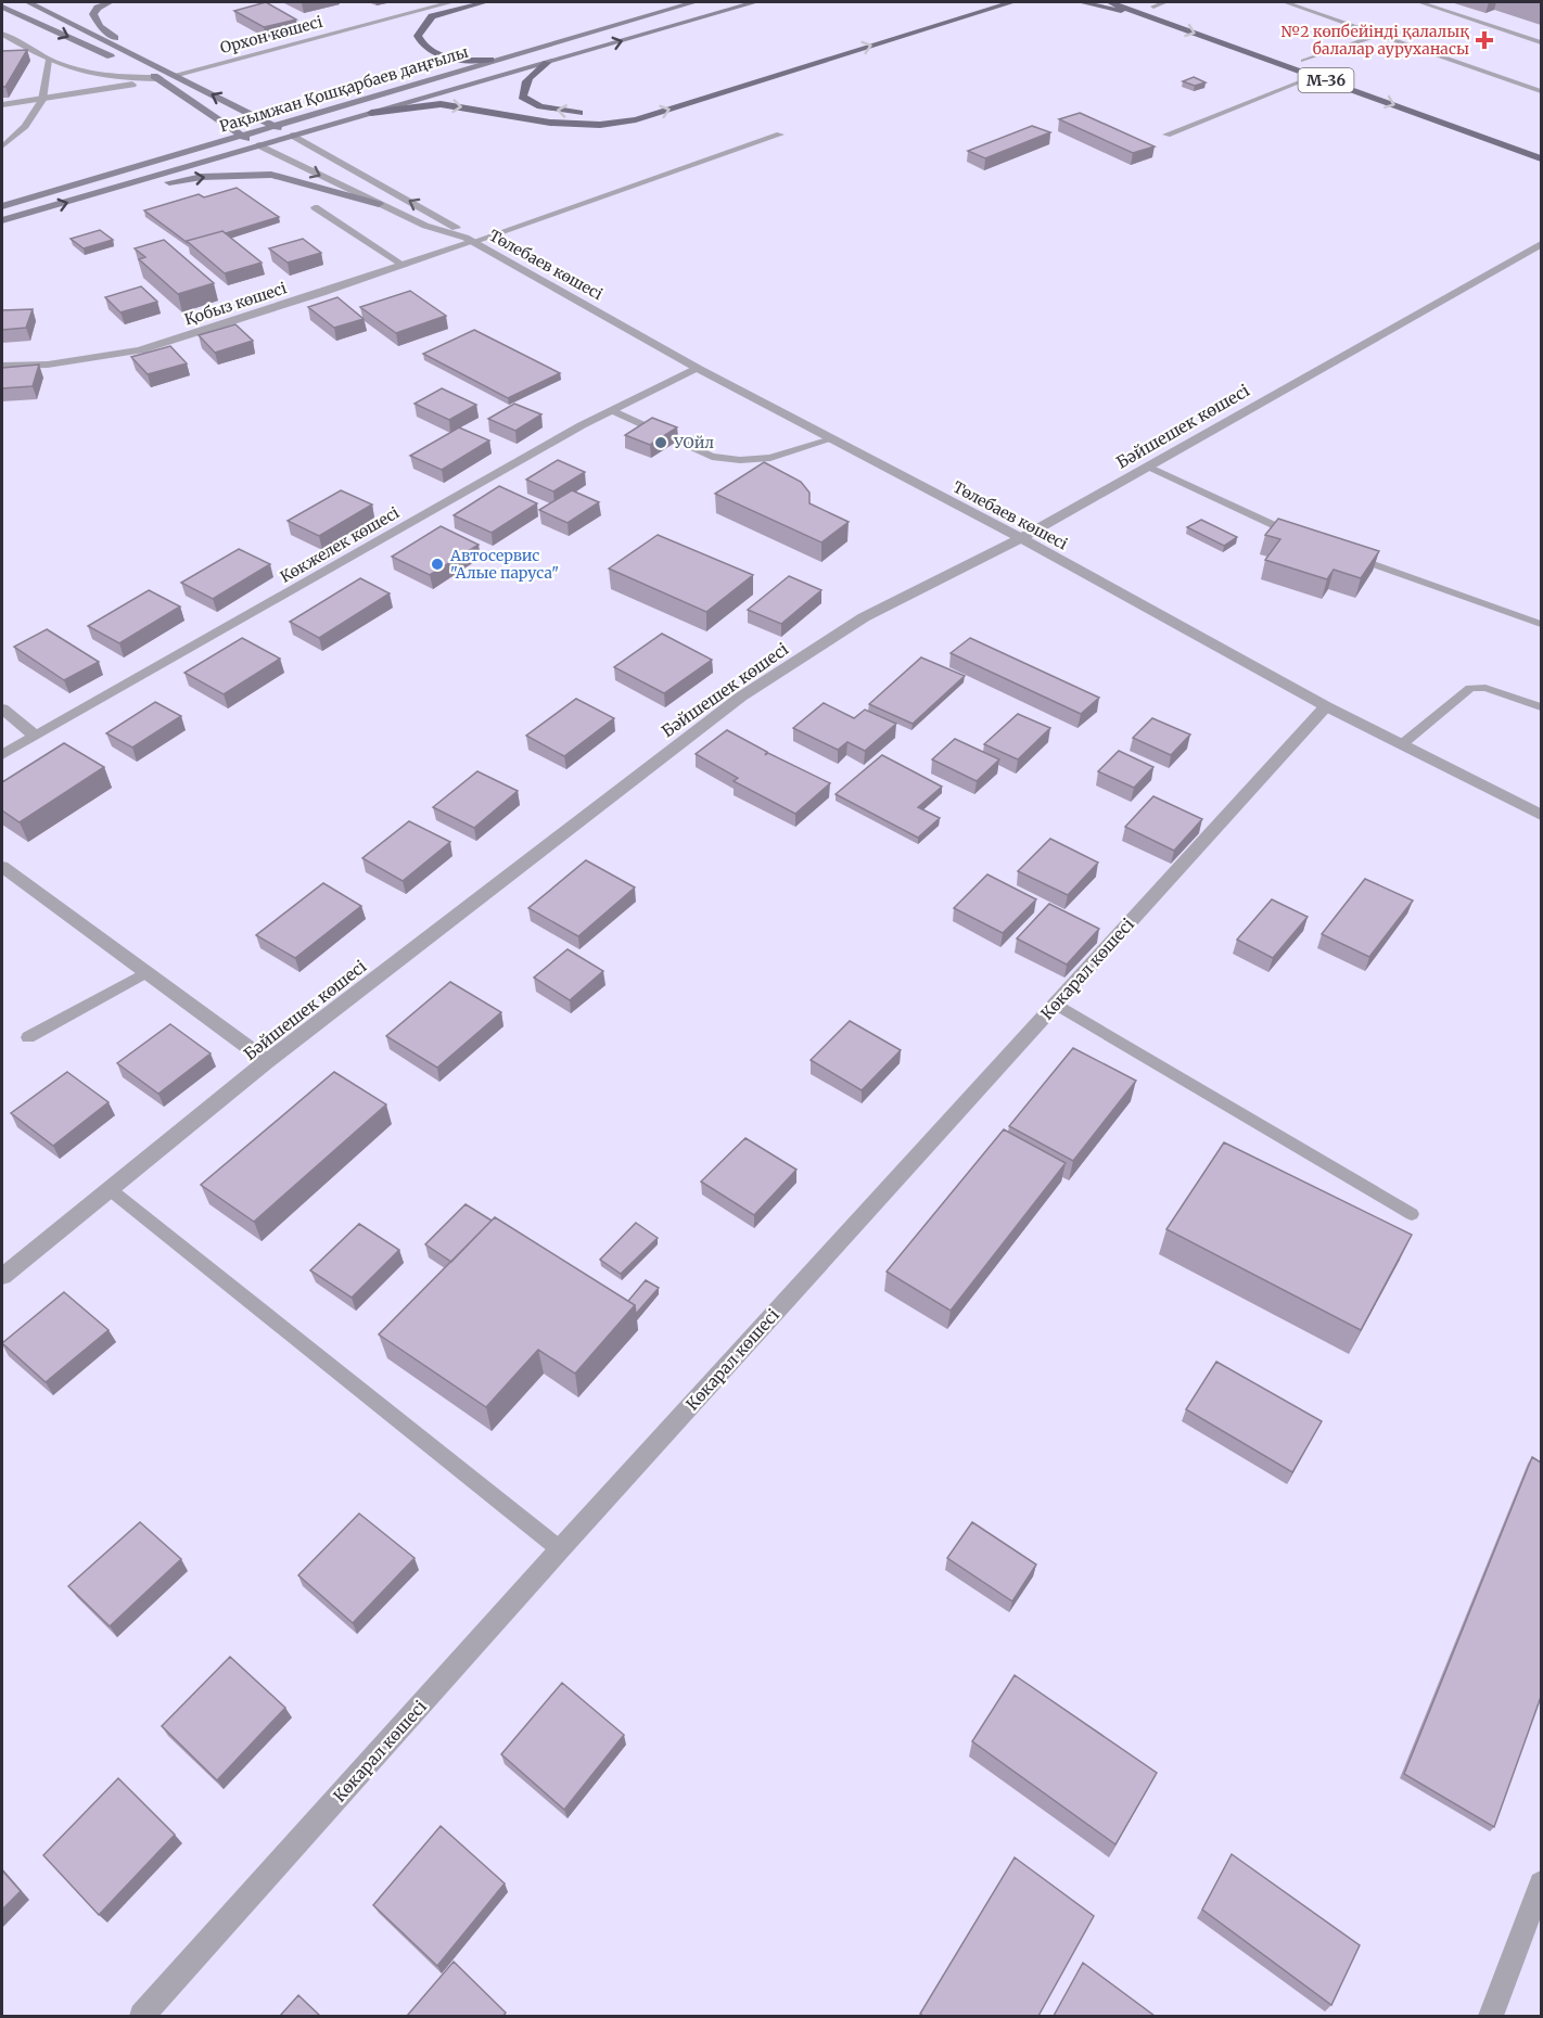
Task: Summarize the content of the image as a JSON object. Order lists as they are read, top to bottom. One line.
{"streets":{"main road":["M-36","Рақымжан Қошқарбаев даңғылы","Төлебаев көшесі"],"street":["Орхон көшесі","Қобыз көшесі","Бәйшешек көшесі","Көкжелек көшесі","Көкарал көшесі"]},"crossings":[["Орхон көшесі","Төлебаев көшесі"],["Рақымжан Қошқарбаев даңғылы","Төлебаев көшесі"],["Төлебаев көшесі","Қобыз көшесі"],["Төлебаев көшесі","Бәйшешек көшесі"],["Төлебаев көшесі","Көкжелек көшесі"],["Төлебаев көшесі","Көкарал көшесі"]],"places":{"health":["№2 көпбейінді қалалық балалар ауруханасы"],"other":["УОйл","Автосервис \"Алые паруса\""]}}
